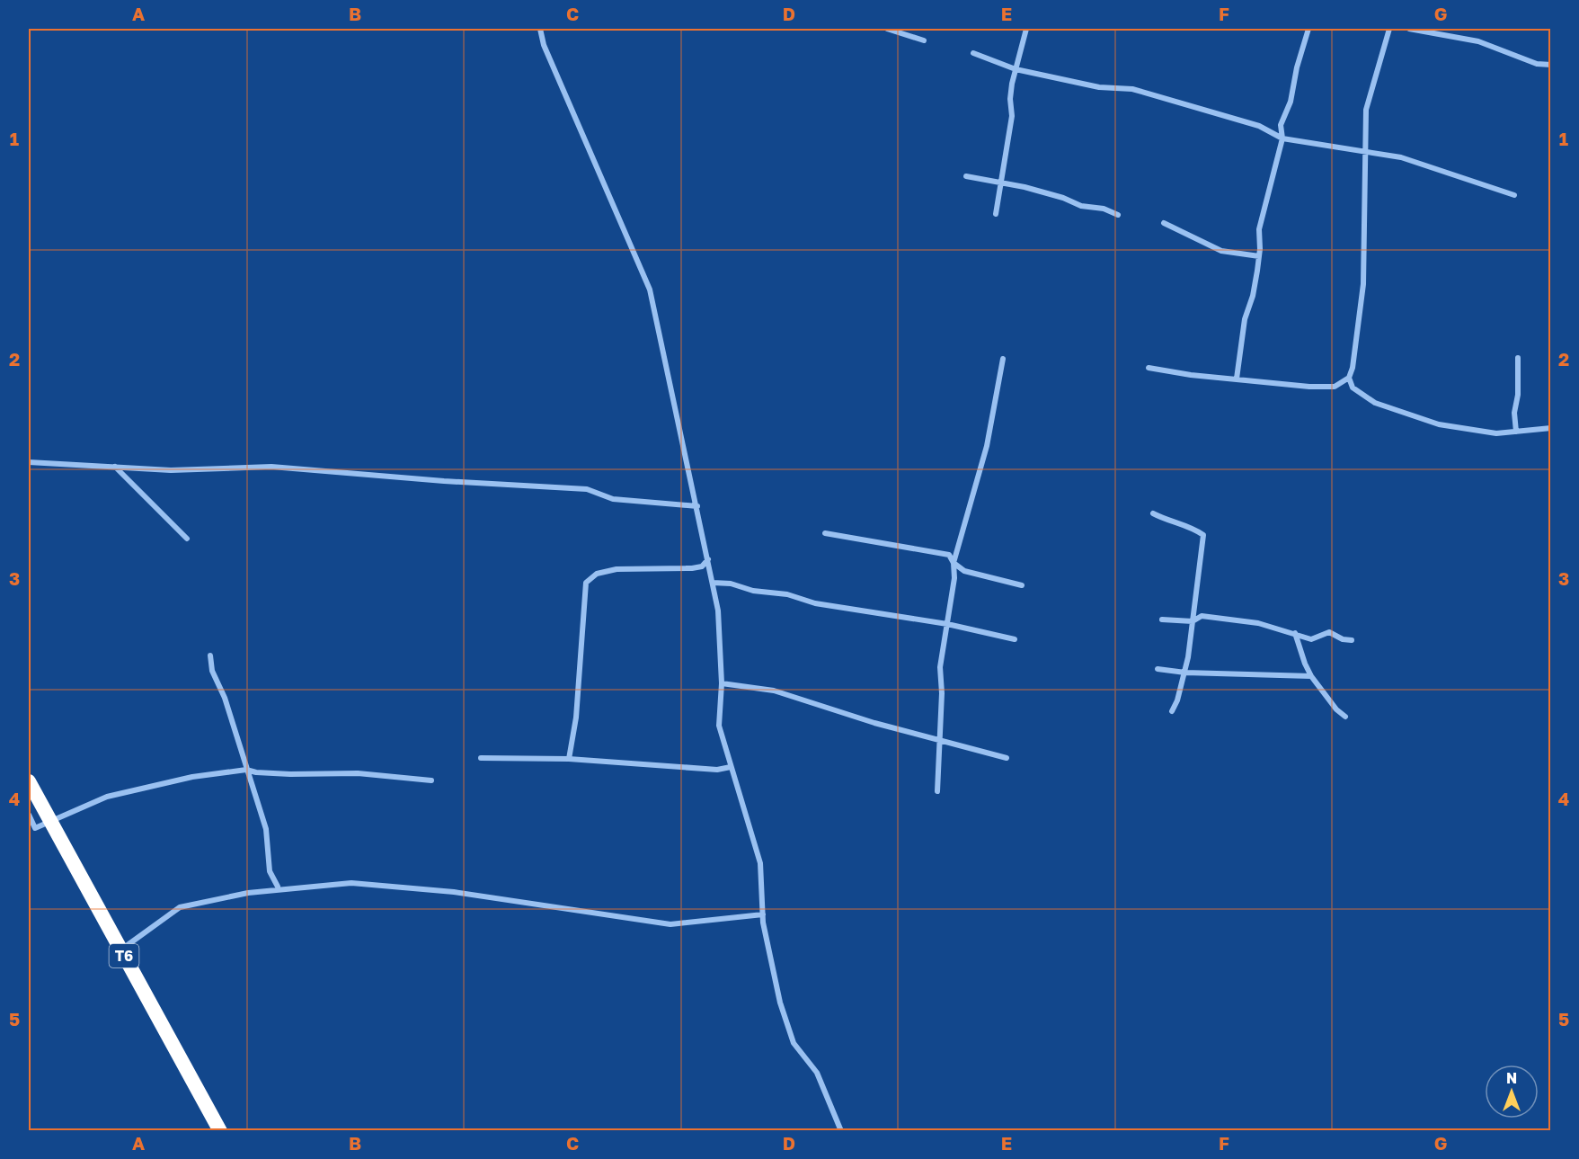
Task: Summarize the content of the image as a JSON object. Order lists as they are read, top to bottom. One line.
{"streets":{"highway":["T6"]},"north":"top","grid":{"columns":["A","B","C","D","E","F","G"],"rows":["1","2","3","4","5"]}}
